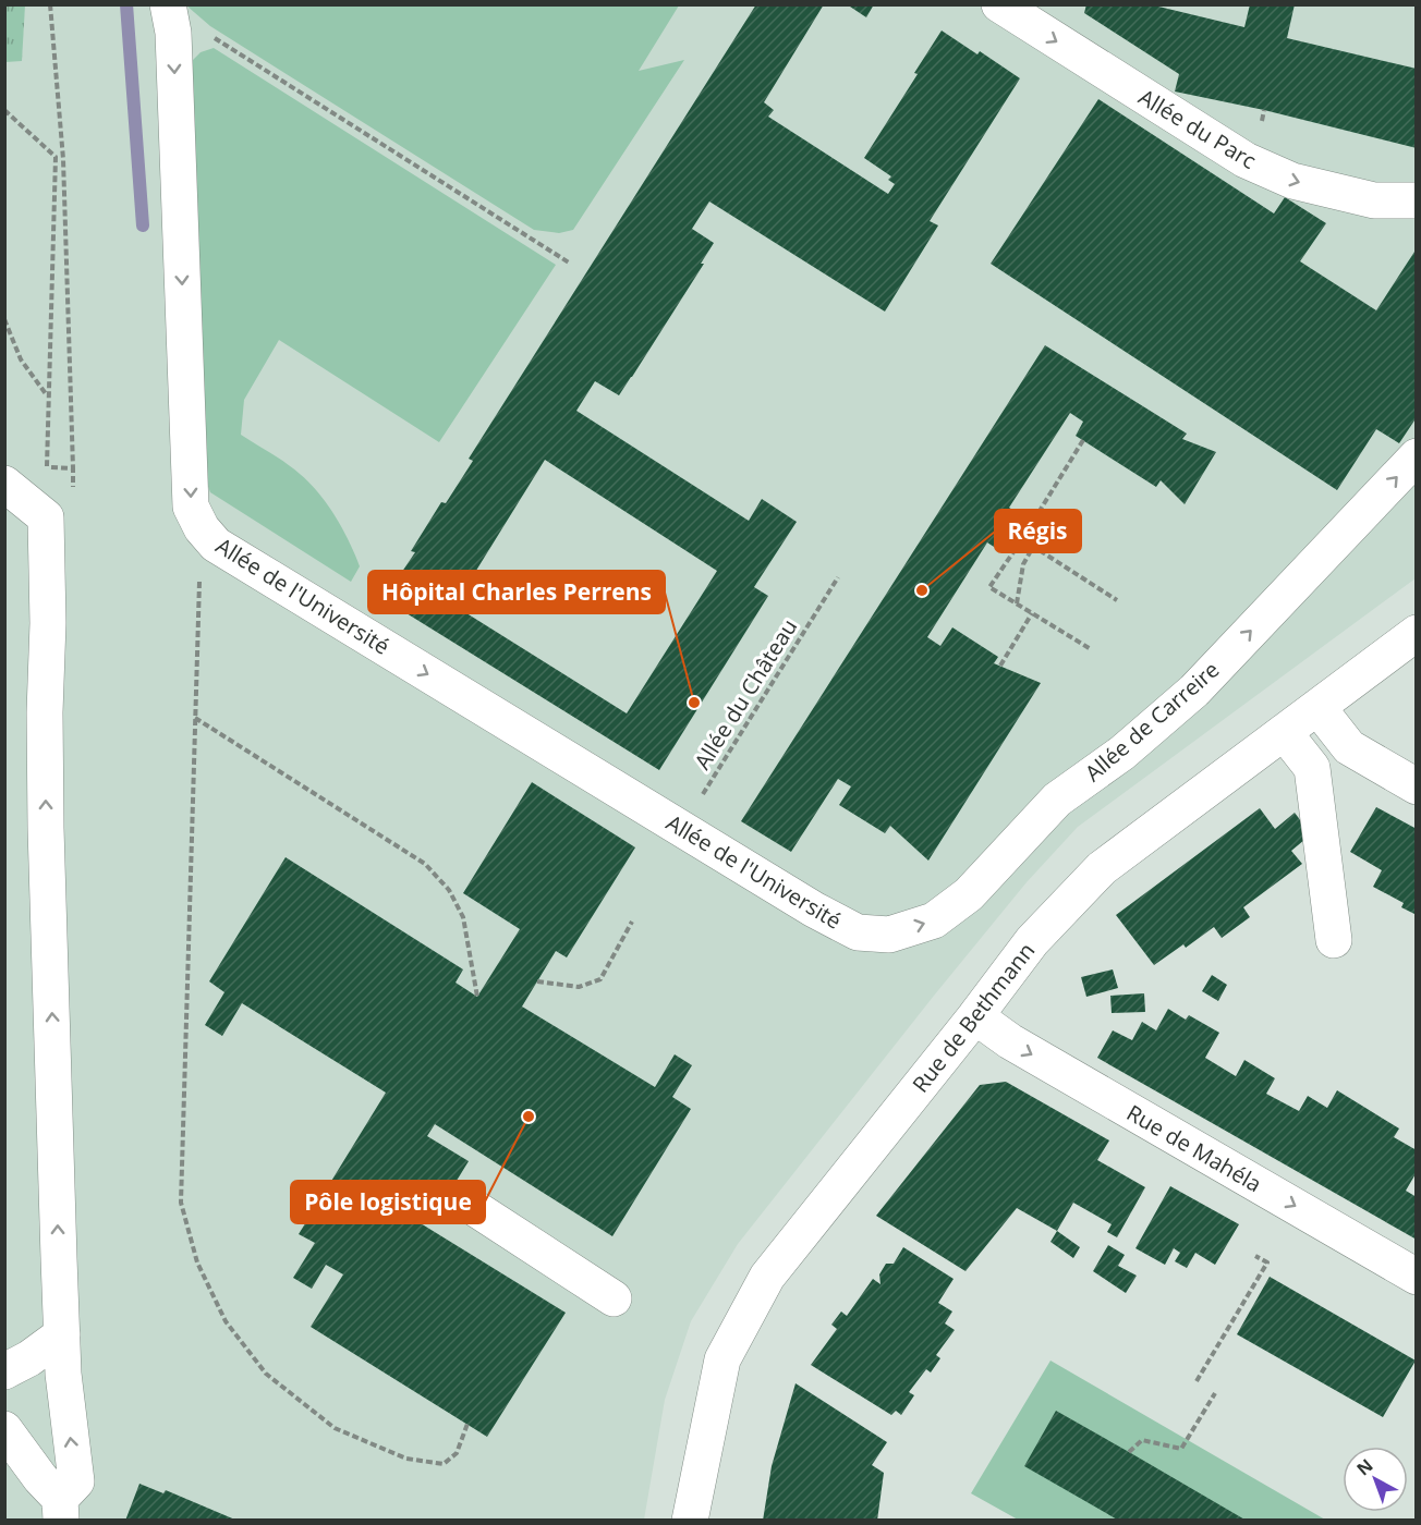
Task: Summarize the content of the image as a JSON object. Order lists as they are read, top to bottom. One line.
{"streets":{"street":["Allée du Parc","Allée de l'Université","Allée de Carreire","Rue de Bethmann","Rue de Mahéla"],"path":["Allée du Château"]},"crossings":[["Allée de l'Université","Allée du Château"],["Allée de l'Université","Allée de Carreire"],["Rue de Bethmann","Rue de Mahéla"]],"one_way":["Allée du Parc","Allée de l'Université","Allée de Carreire","Rue de Mahéla"],"places":["Régis","Hôpital Charles Perrens","Pôle logistique"],"north":"top left"}
